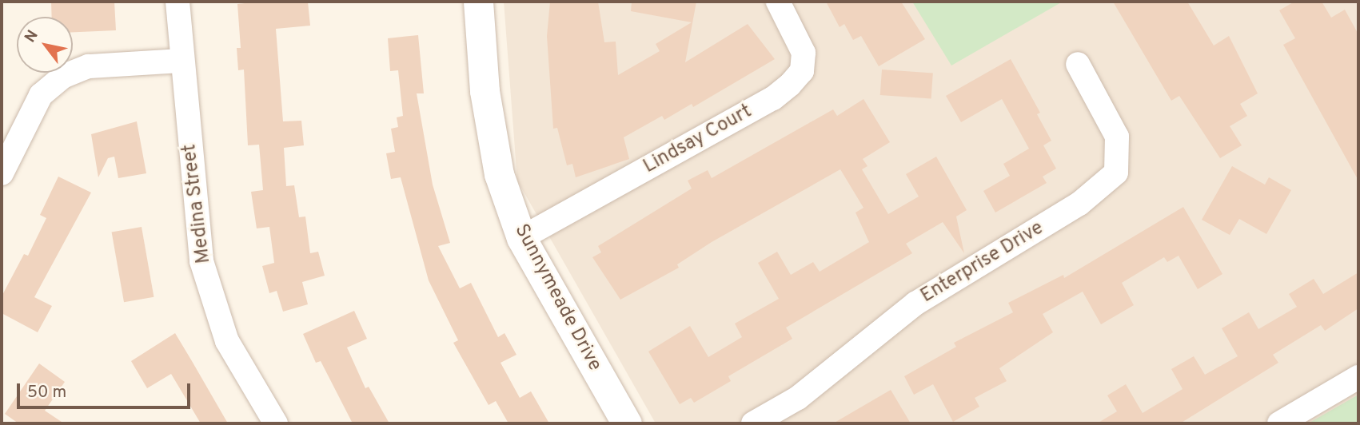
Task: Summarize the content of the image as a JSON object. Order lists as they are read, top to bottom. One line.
{"streets":{"street":["Lindsay Court","Medina Street","Enterprise Drive","Sunnymeade Drive"]},"crossings":[["Lindsay Court","Sunnymeade Drive"]],"scale_bar":"50 m","north":"top left"}
